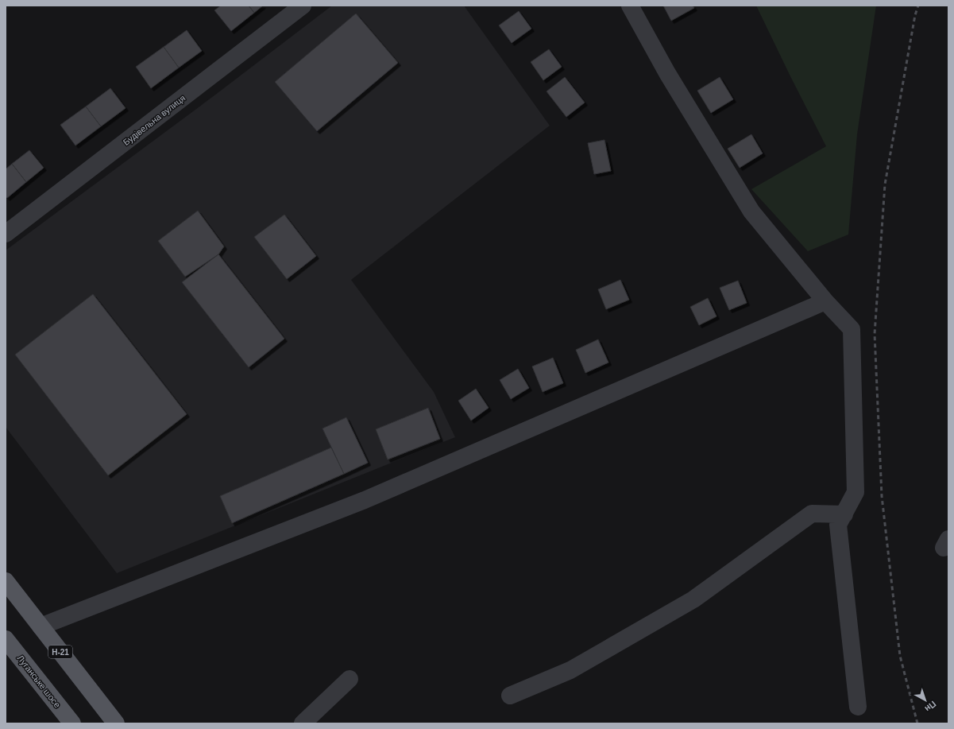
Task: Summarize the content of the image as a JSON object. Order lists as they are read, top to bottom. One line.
{"streets":{"main road":["Н-21","Луганське шосе"],"street":["Будівельна вулиця"]},"north":"bottom right"}
